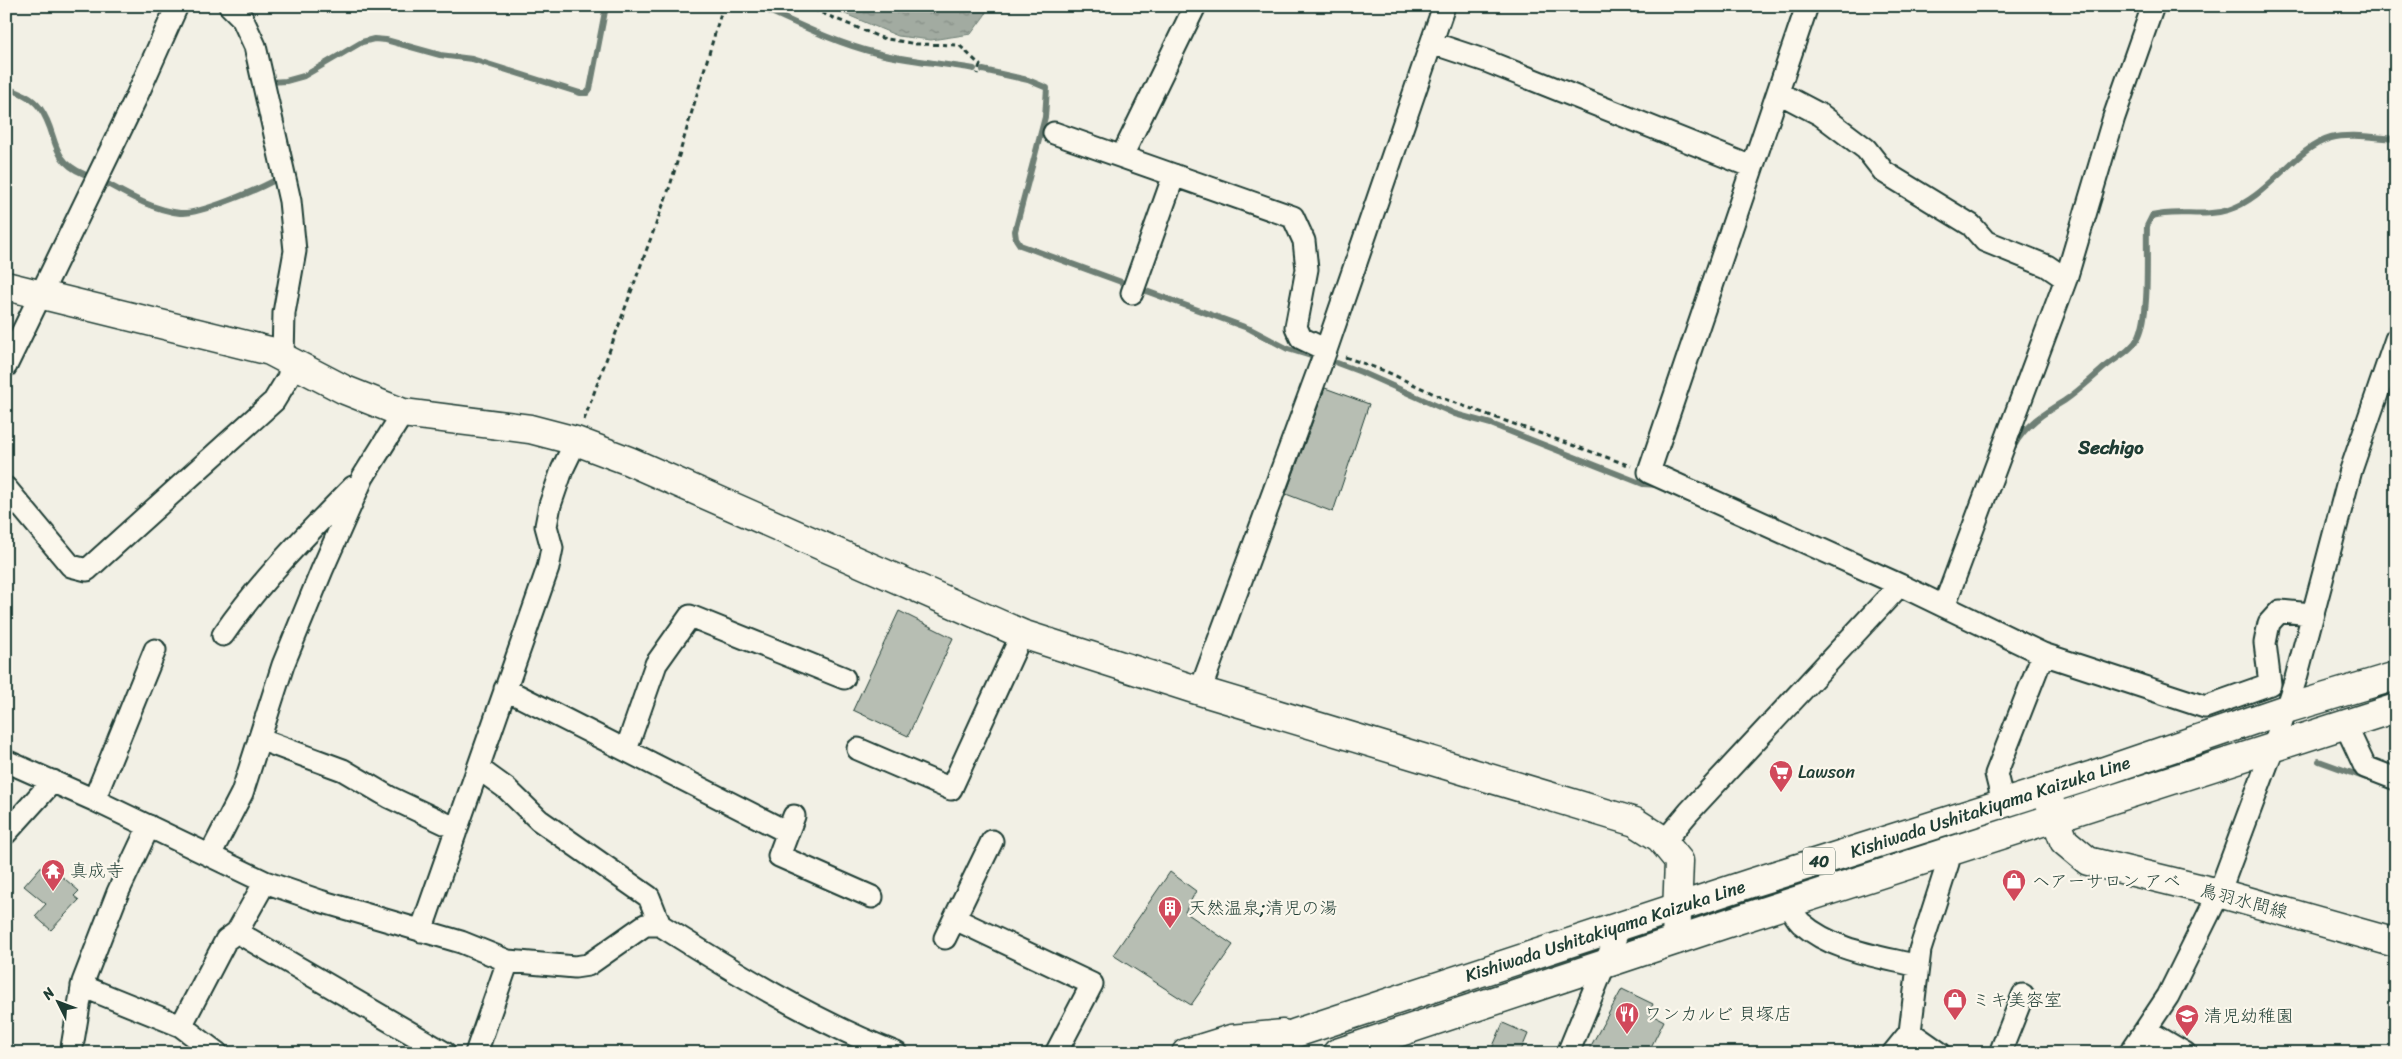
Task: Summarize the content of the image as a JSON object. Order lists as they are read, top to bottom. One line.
{"streets":{"street":["Kishiwada Ushitakiyama Kaizuka Line","40","鳥羽水間線"]},"crossings":[["Kishiwada Ushitakiyama Kaizuka Line","鳥羽水間線"]],"districts":["Sechigo"],"places":{"supermarket":["Lawson"],"temple":["真成寺"],"shop":["ヘアーサロン アベ","ミキ美容室"],"building":["天然温泉;清児の湯"],"restaurant":["ワンカルビ 貝塚店"],"school or university":["清児幼稚園"]},"north":"top left"}
